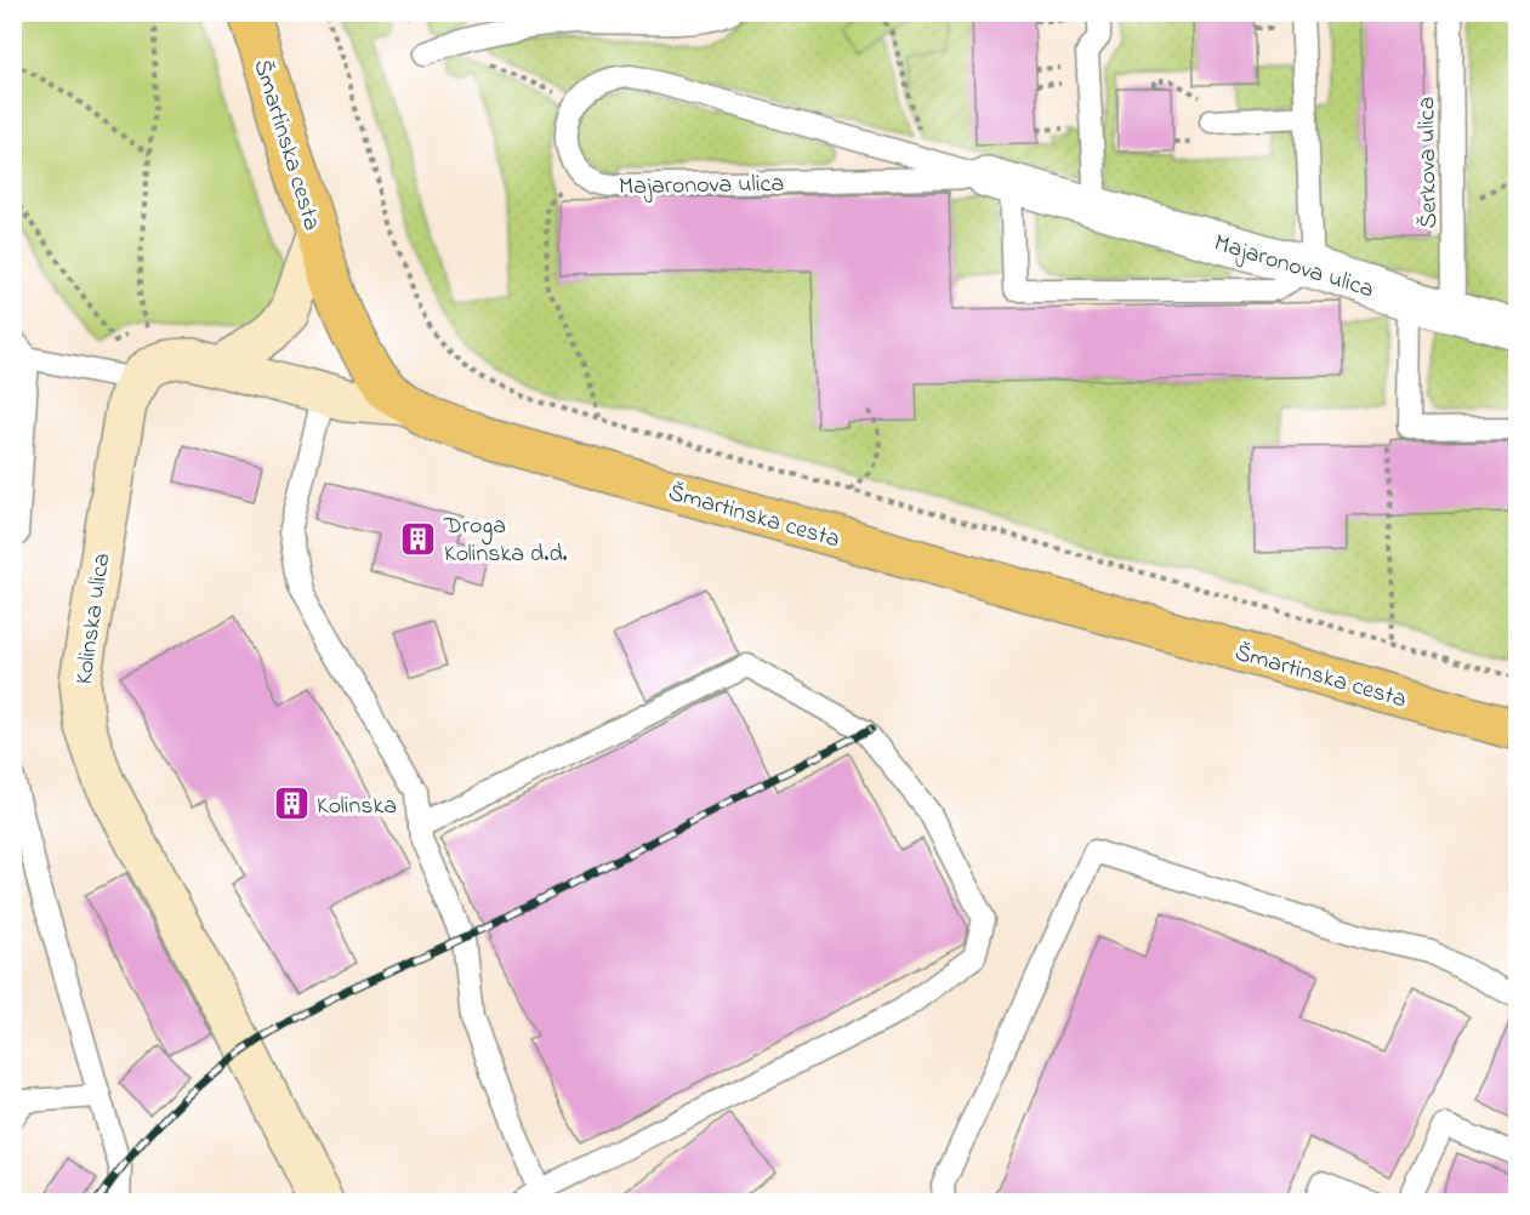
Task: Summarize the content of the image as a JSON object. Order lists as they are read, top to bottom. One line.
{"streets":{"main road":["Šmartinska cesta"],"street":["Majaronova ulica","Kolinska ulica"],"lane":["Šerkova ulica"]},"crossings":[["Šerkova ulica","Majaronova ulica"]],"places":{"building":["Droga Kolinska d.d.","Kolinska"]}}
